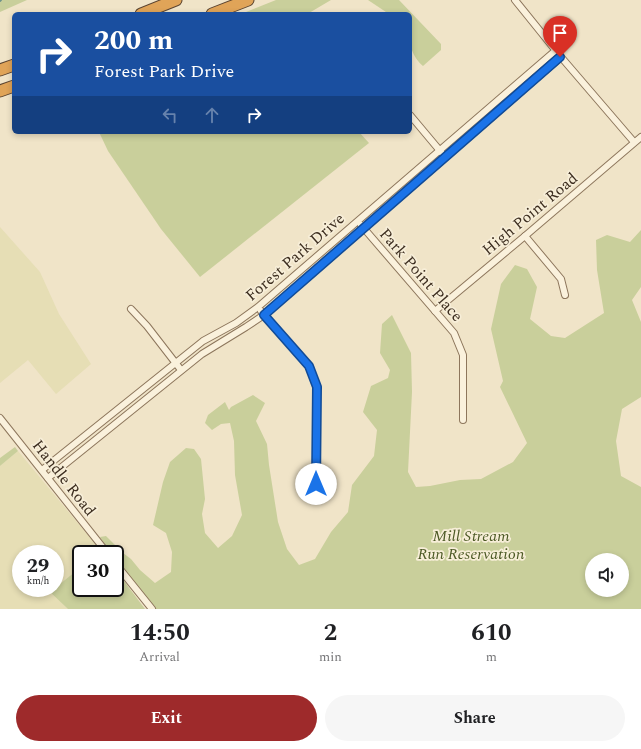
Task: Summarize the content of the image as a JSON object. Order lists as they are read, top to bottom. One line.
{"streets":{"street":["High Point Road","Forest Park Drive","Park Point Place","Handle Road"]},"crossings":[["High Point Road","Park Point Place"],["Forest Park Drive","Park Point Place"],["Forest Park Drive","Handle Road"]],"parks":["Mill Stream Run Reservation"],"page":{"turn":["200 m","Forest Park Drive"],"speed":"29 km/h","limit":"30","eta":["14:50","Arrival","2","min","610","m"],"buttons":["Exit","Share"]}}
